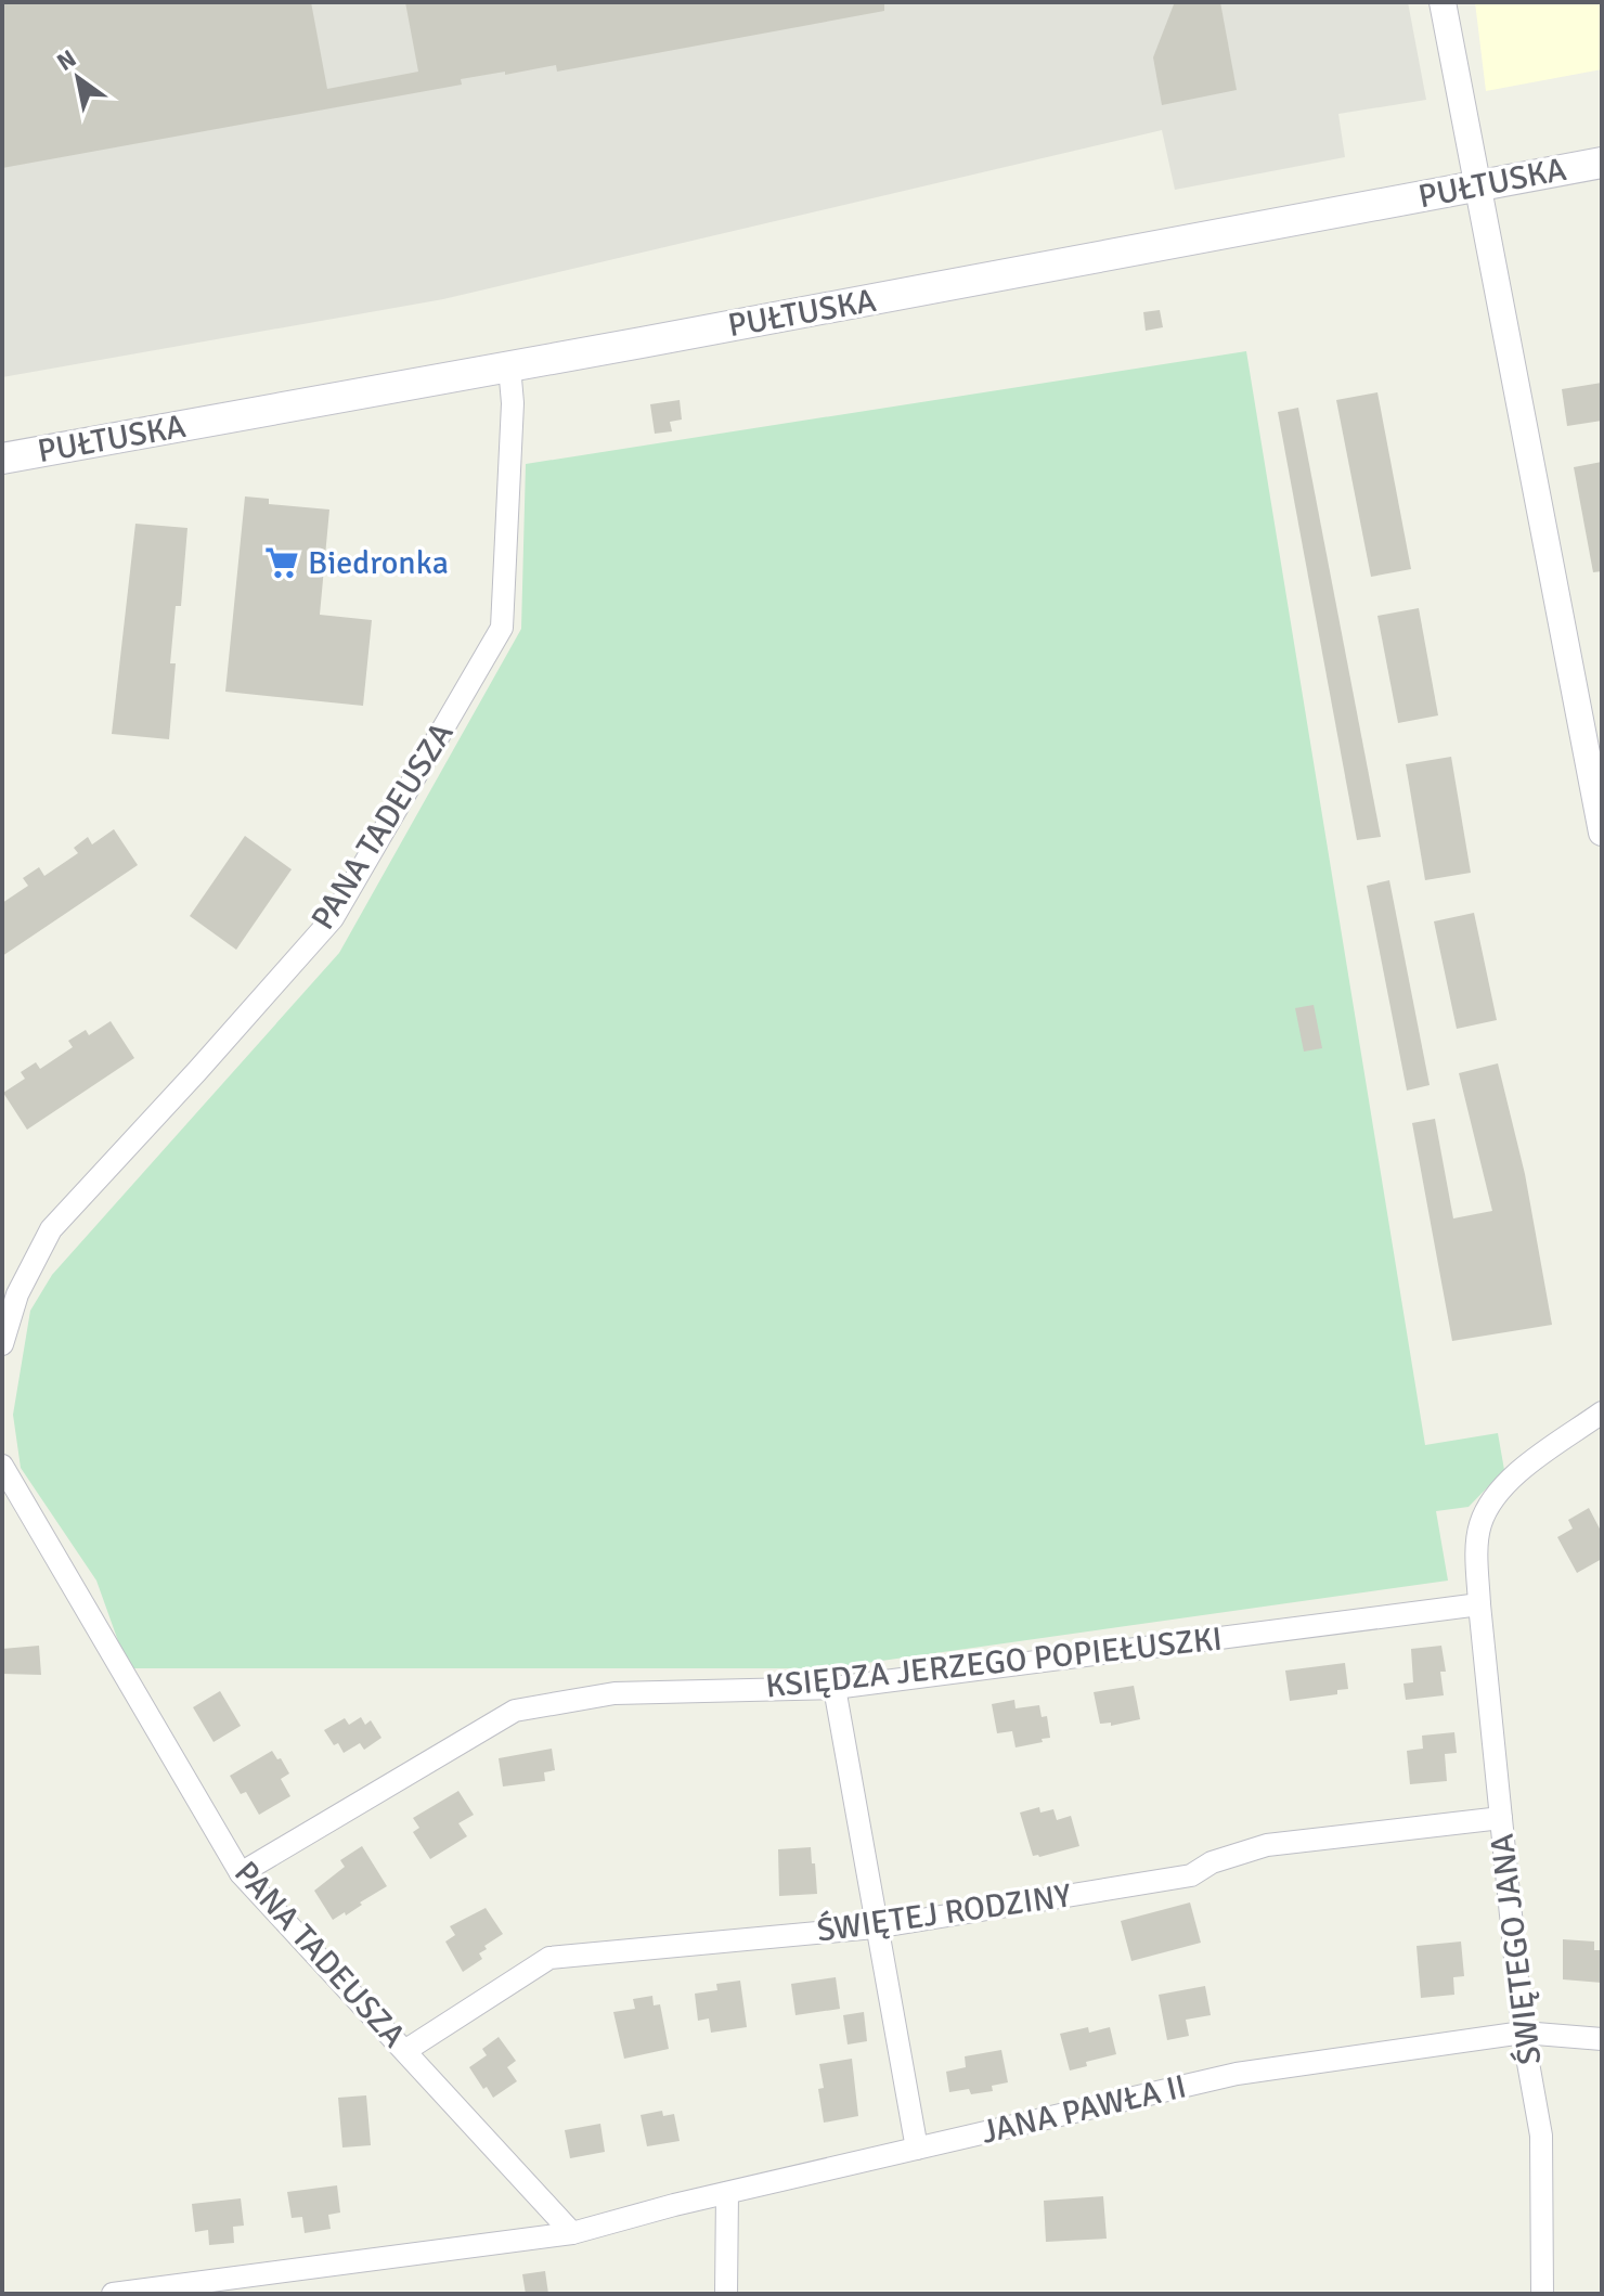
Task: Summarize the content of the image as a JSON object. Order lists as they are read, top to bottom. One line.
{"streets":{"main road":["PUŁTUSKA"],"street":["PANA TADEUSZA","KSIĘDZA JERZEGO POPIEŁUSZKI","ŚWIĘTEJ RODZINY","ŚWIĘTEGO JANA","JANA PAWŁA II"]},"crossings":[["PUŁTUSKA","PANA TADEUSZA"],["PANA TADEUSZA","KSIĘDZA JERZEGO POPIEŁUSZKI"],["PANA TADEUSZA","ŚWIĘTEJ RODZINY"],["PANA TADEUSZA","JANA PAWŁA II"],["KSIĘDZA JERZEGO POPIEŁUSZKI","ŚWIĘTEGO JANA"],["ŚWIĘTEJ RODZINY","ŚWIĘTEGO JANA"],["ŚWIĘTEGO JANA","JANA PAWŁA II"]],"places":{"supermarket":["Biedronka"]},"north":"top left"}
